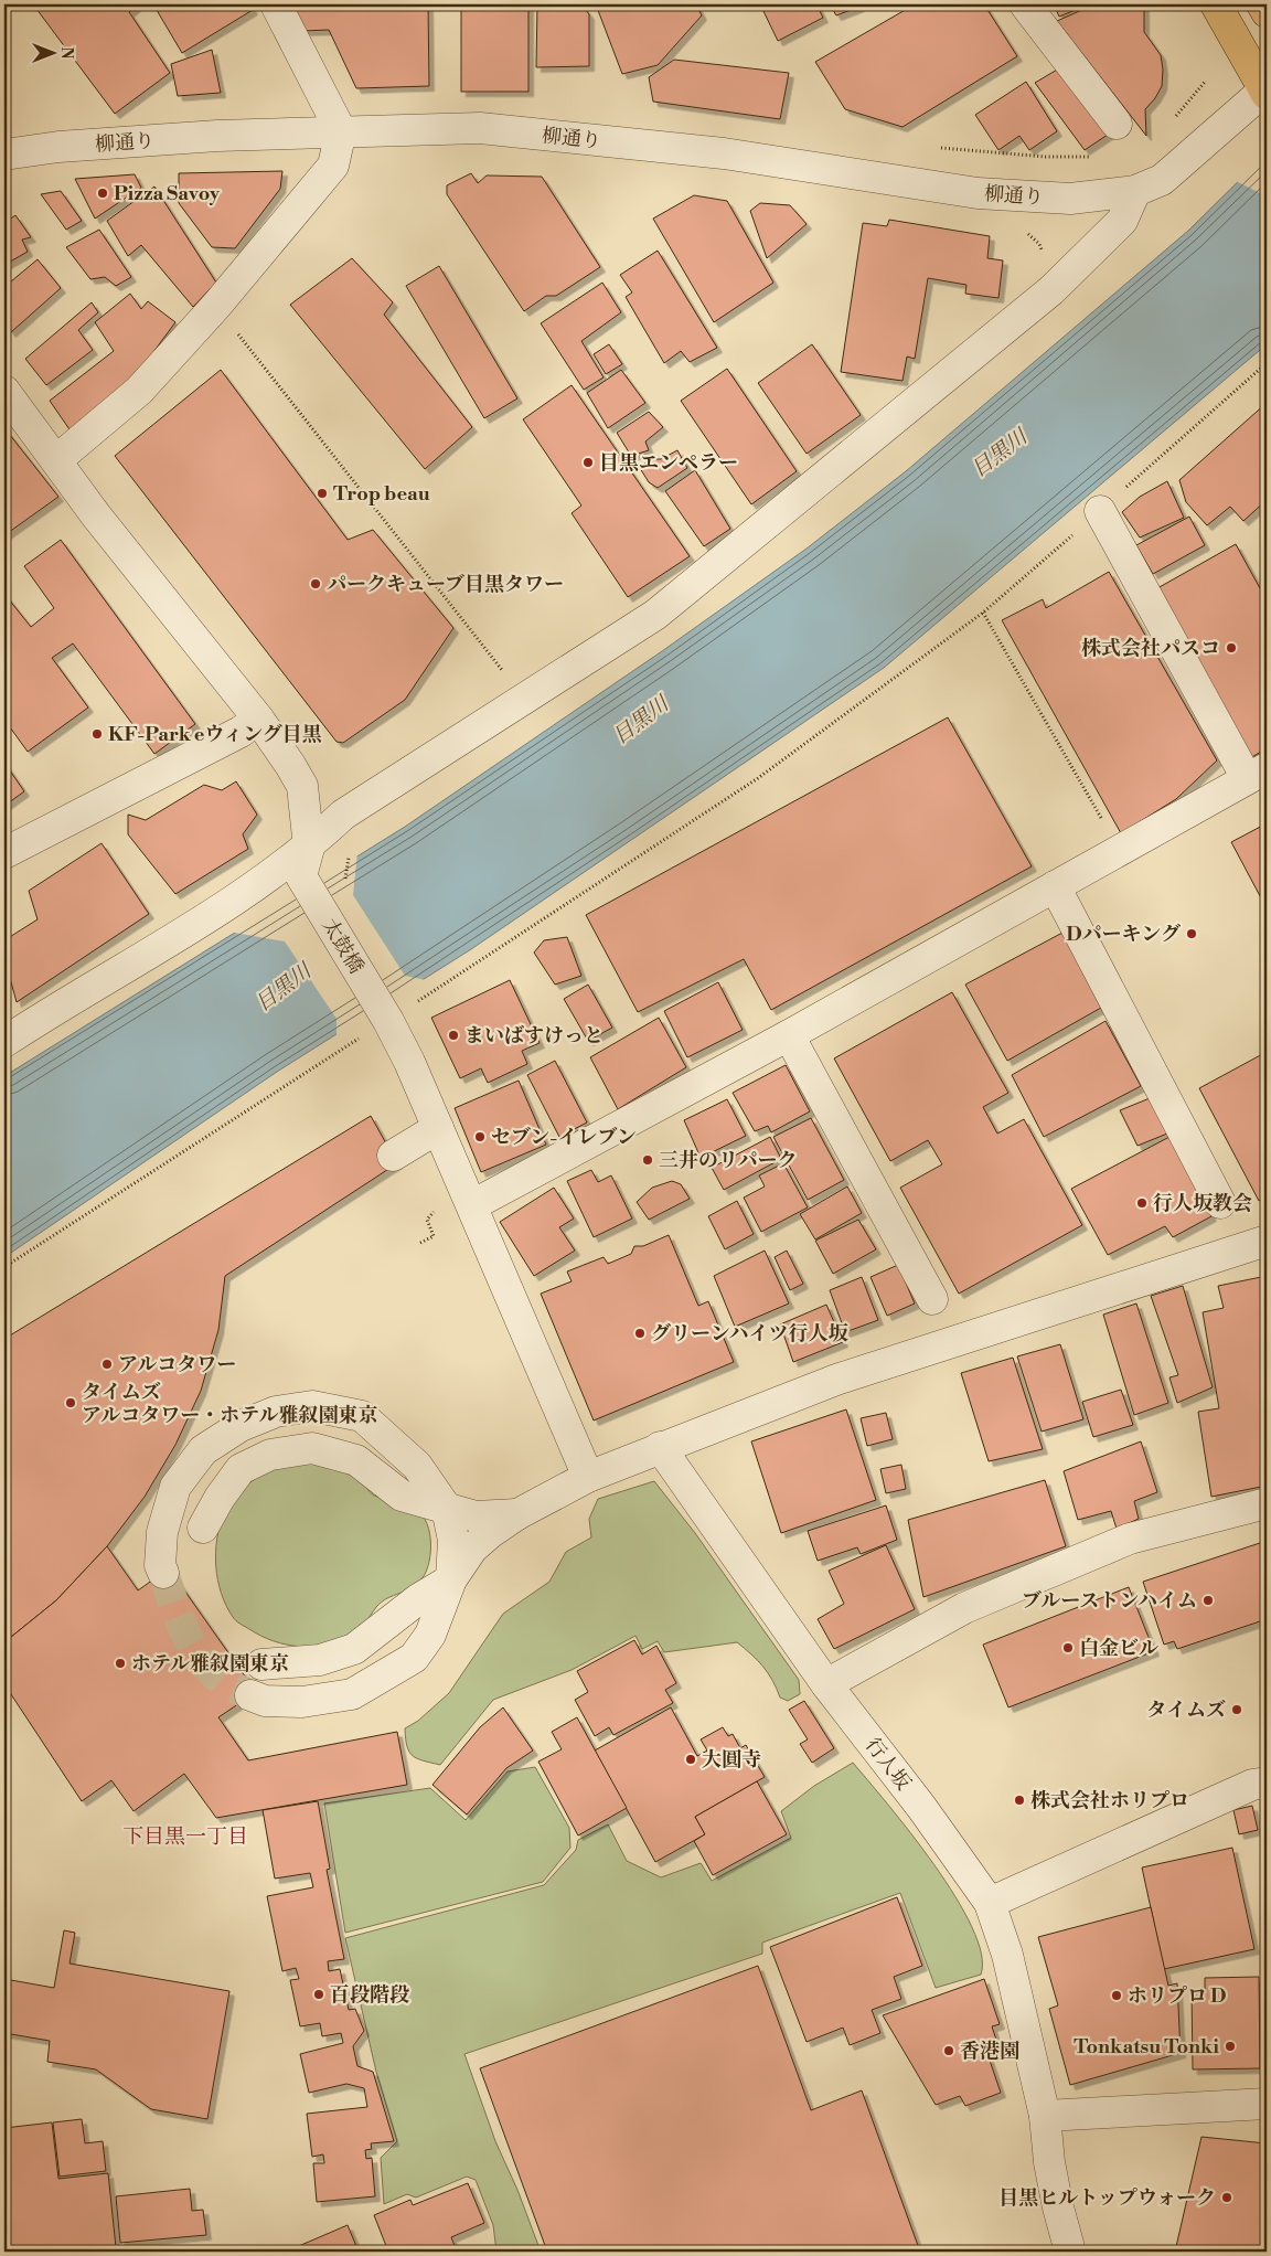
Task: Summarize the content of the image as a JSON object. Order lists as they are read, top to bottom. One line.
{"streets":{"street":["柳通り","太鼓橋","行人坂"]},"districts":["下目黒一丁目"],"water":["目黒川"],"places":["Pizza Savoy","目黒エンペラー","Trop beau","パークキューブ目黒タワー","株式会社パスコ","KF-Park eウィング目黒","Dパーキング","まいばすけっと","セブン-イレブン","三井のリパーク","行人坂教会","グリーンハイツ行人坂","アルコタワー","タイムズ アルコタワー・ホテル雅叙園東京","ブルーストンハイム","白金ビル","ホテル雅叙園東京","タイムズ","大圓寺","株式会社ホリプロ","百段階段","ホリプロ D","Tonkatsu Tonki","香港園","目黒ヒルトップウォーク"],"north":"right"}
